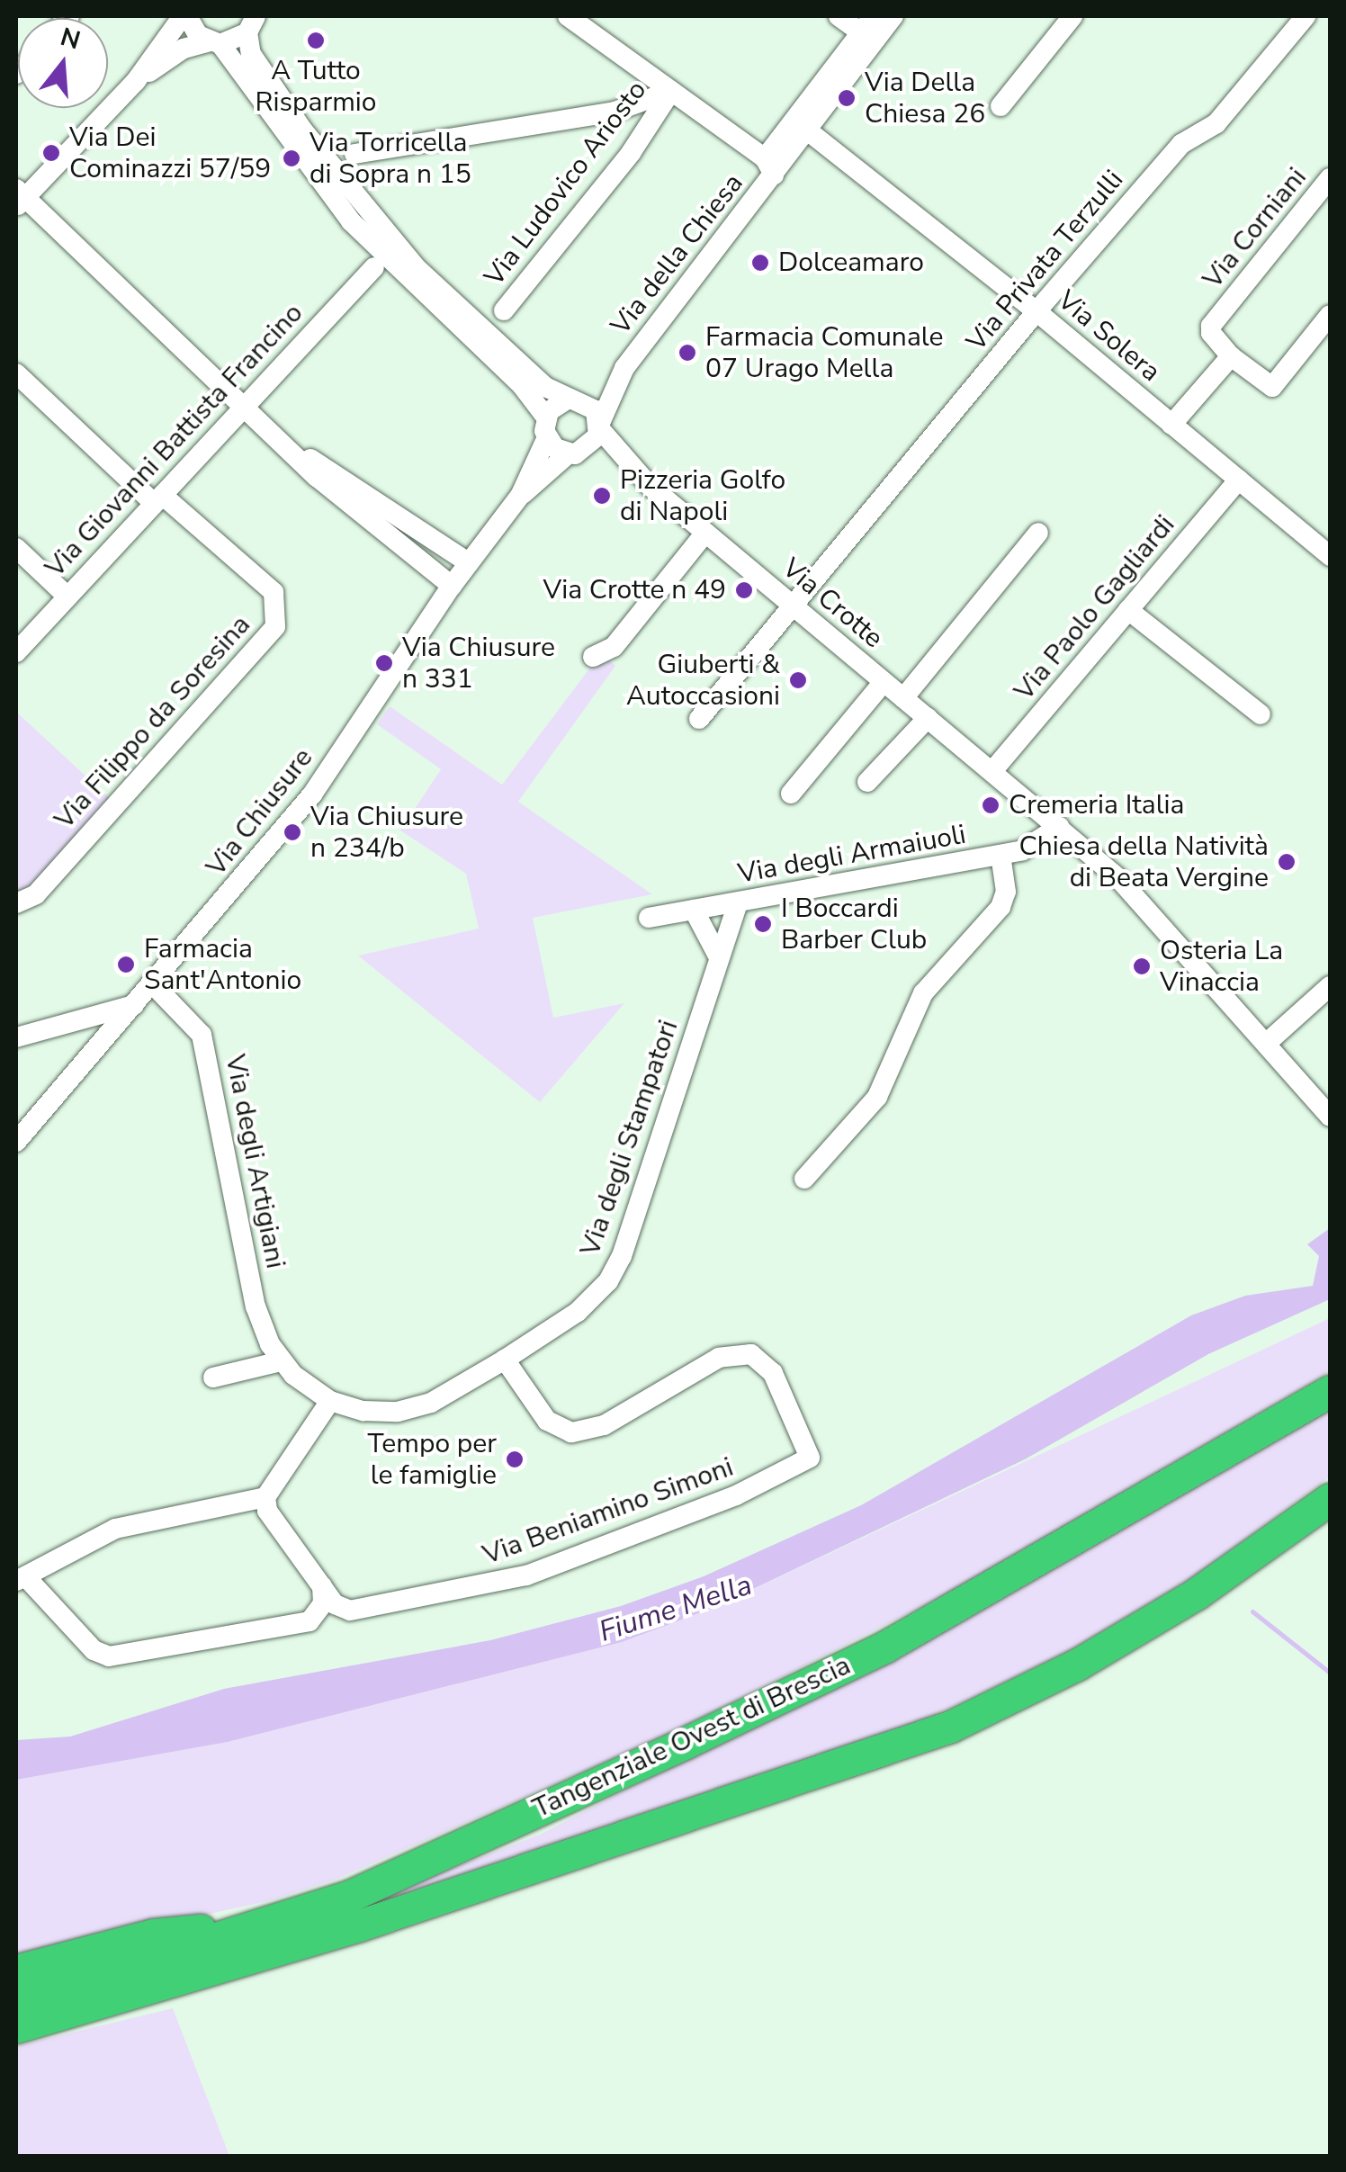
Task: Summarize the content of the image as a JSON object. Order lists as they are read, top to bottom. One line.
{"streets":{"highway":["Tangenziale Ovest di Brescia"],"street":["Via Ludovico Ariosto","Via Corniani","Via della Chiesa","Via Privata Terzulli","Via Solera","Via Giovanni Battista Francino","Via Crotte","Via Paolo Gagliardi","Via Filippo da Soresina","Via Chiusure","Via degli Armaiuoli","Via degli Stampatori","Via degli Artigiani","Via Beniamino Simoni"]},"crossings":[["Via della Chiesa","Via Solera"],["Via della Chiesa","Via Crotte"],["Via della Chiesa","Via Chiusure"],["Via Privata Terzulli","Via Solera"],["Via Privata Terzulli","Via Crotte"],["Via Solera","Via Paolo Gagliardi"],["Via Giovanni Battista Francino","Via Filippo da Soresina"],["Via Crotte","Via Paolo Gagliardi"],["Via Crotte","Via Chiusure"],["Via Crotte","Via degli Armaiuoli"],["Via Chiusure","Via degli Artigiani"],["Via degli Armaiuoli","Via degli Stampatori"],["Via degli Stampatori","Via degli Artigiani"],["Via degli Stampatori","Via Beniamino Simoni"]],"water":["Fiume Mella"],"places":["A Tutto Risparmio","Via Della Chiesa 26","Via Dei Cominazzi 57/59","Via Torricella di Sopra n 15","Dolceamaro","Farmacia Comunale 07 Urago Mella","Pizzeria Golfo di Napoli","Via Crotte n 49","Via Chiusure n 331","Giuberti & Autoccasioni","Cremeria Italia","Via Chiusure n 234/b","Chiesa della Natività di Beata Vergine","I Boccardi Barber Club","Farmacia Sant'Antonio","Osteria La Vinaccia","Tempo per le famiglie"],"north":"top"}
